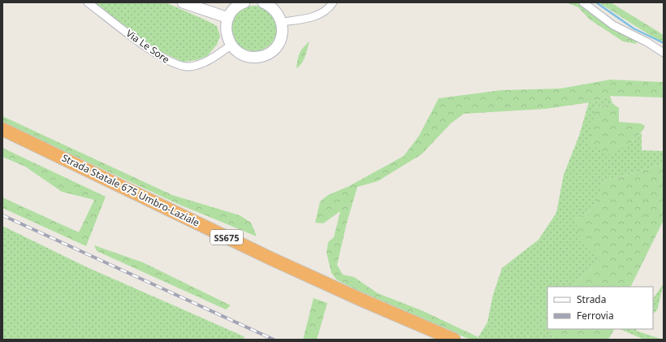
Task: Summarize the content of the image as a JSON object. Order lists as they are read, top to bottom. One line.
{"streets":{"highway":["Strada Statale 675 Umbro-Laziale","SS675"],"street":["Via Le Sore"]},"legend":["Strada","Ferrovia"]}
